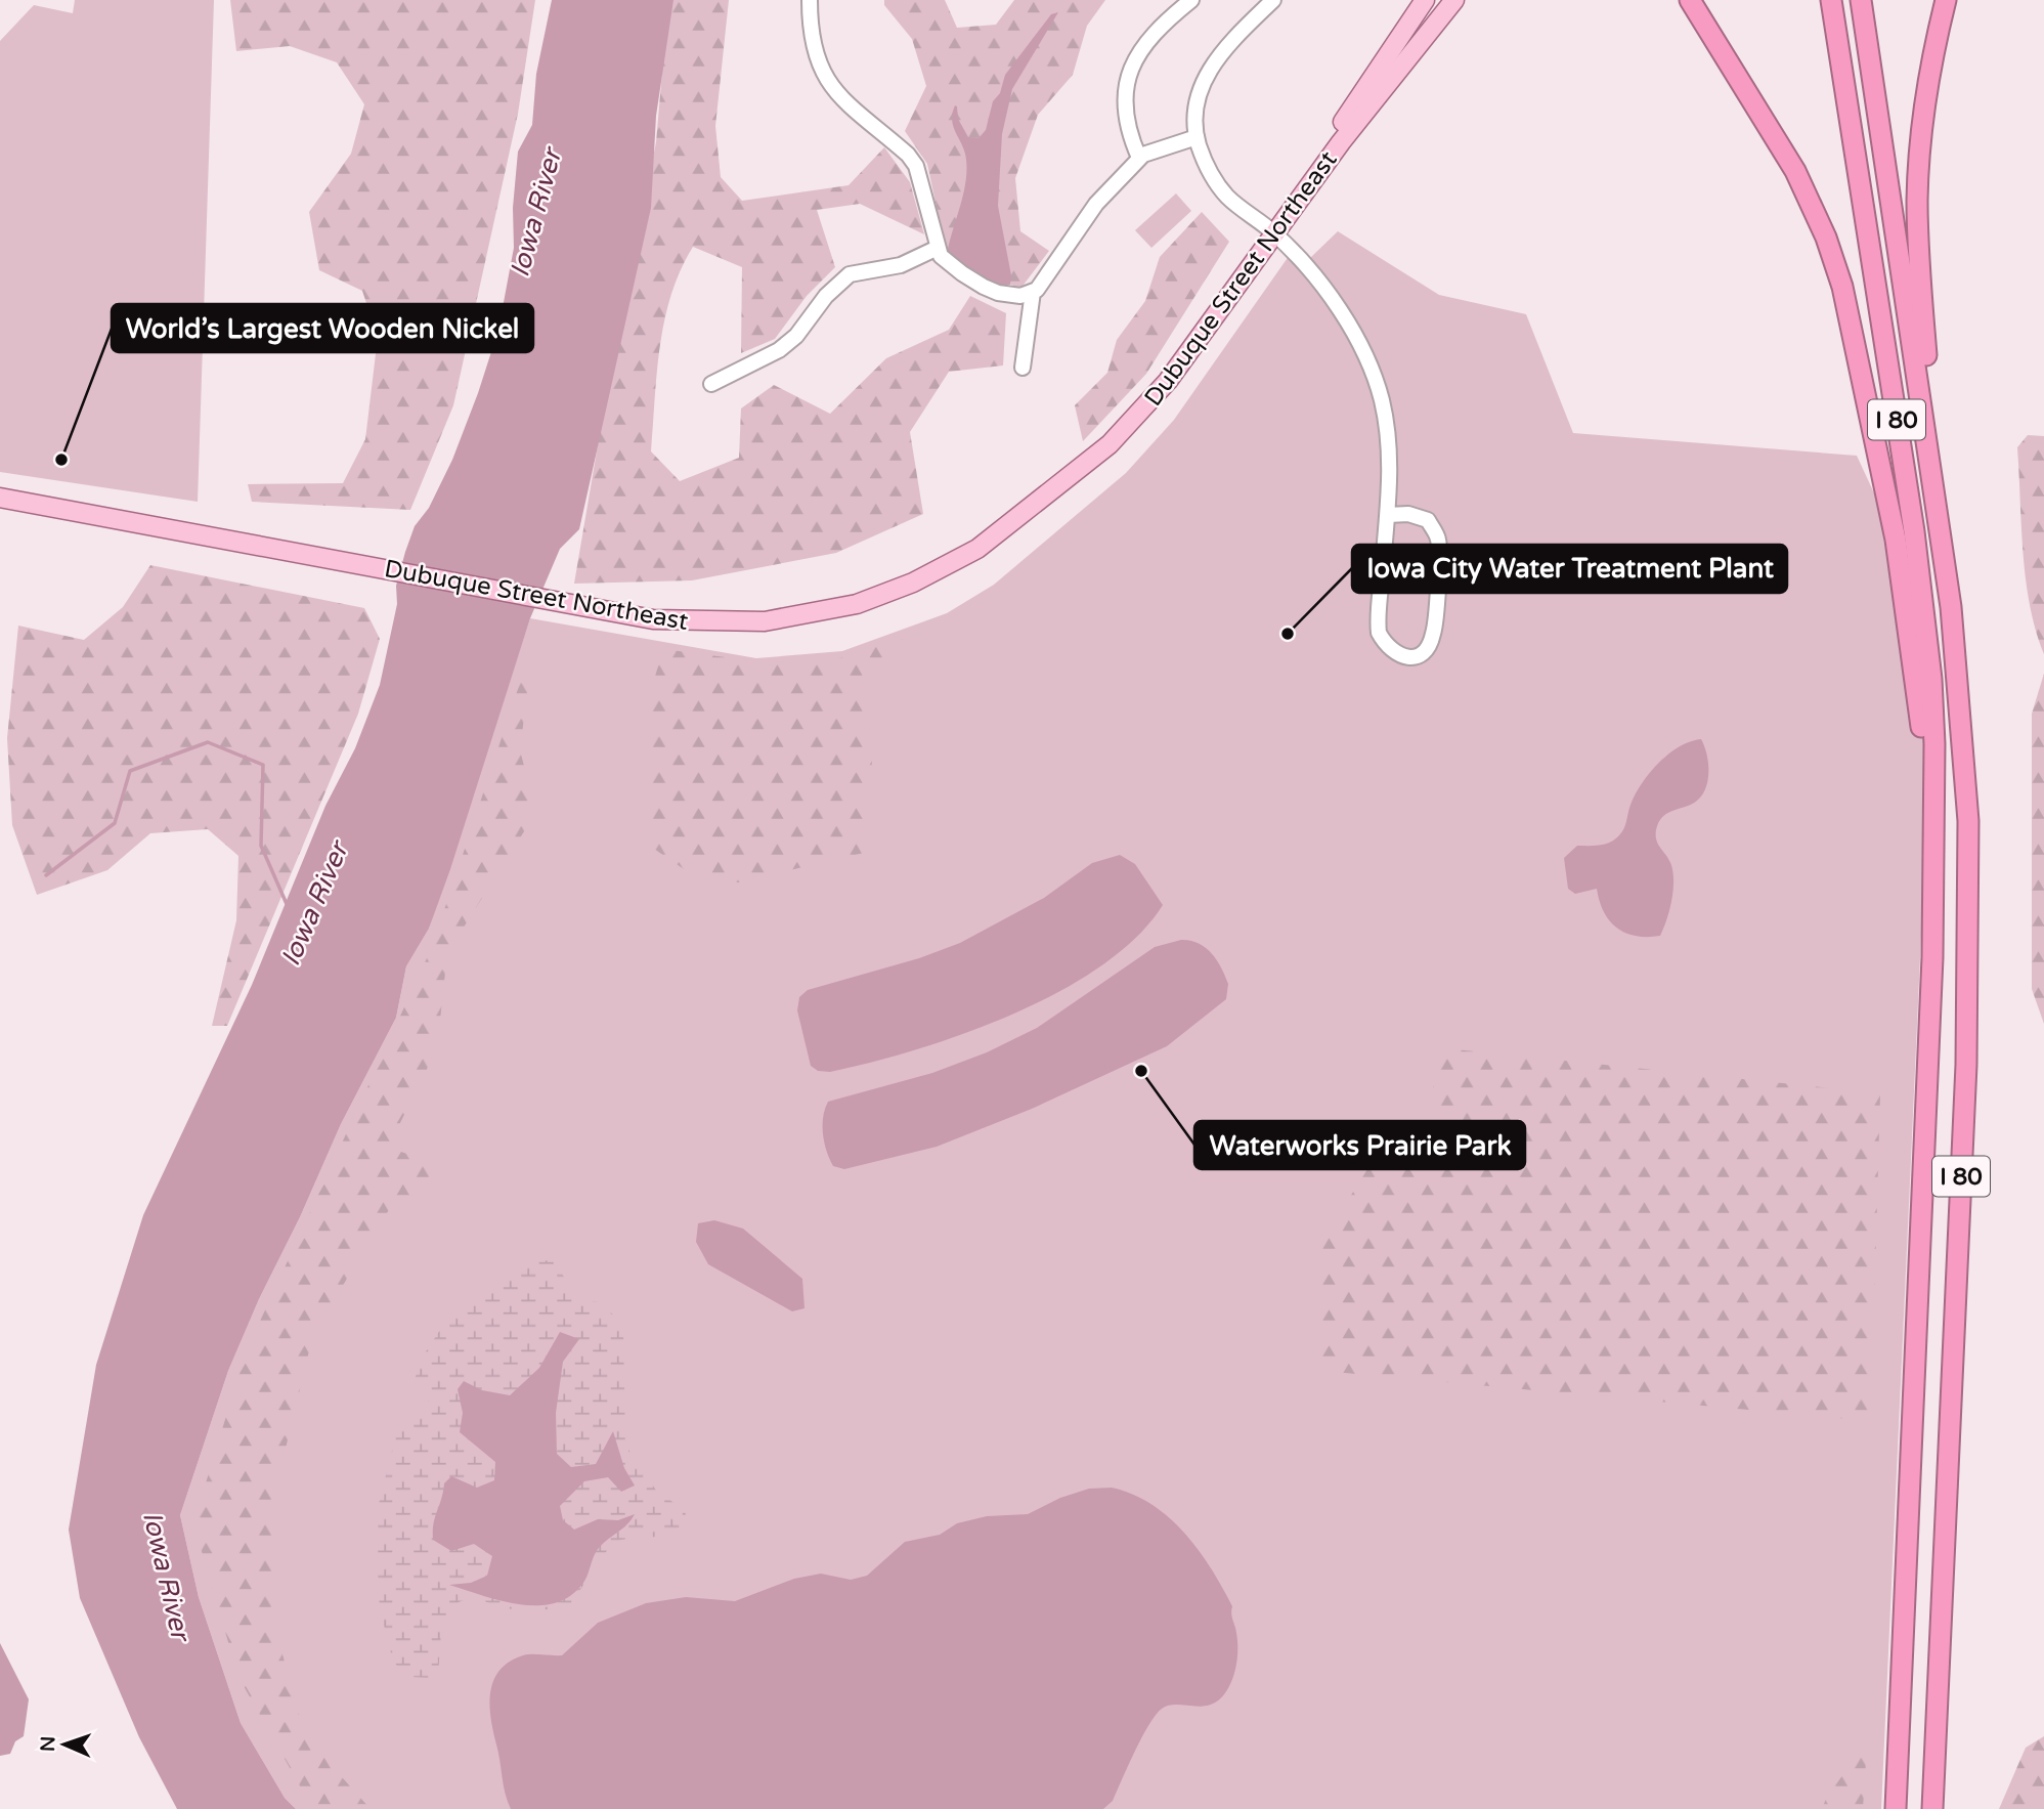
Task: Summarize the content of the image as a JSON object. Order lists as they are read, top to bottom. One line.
{"streets":{"highway":["I 80"],"main road":["Dubuque Street Northeast"]},"water":["Iowa River"],"places":["World’s Largest Wooden Nickel","Iowa City Water Treatment Plant","Waterworks Prairie Park"],"north":"left"}
